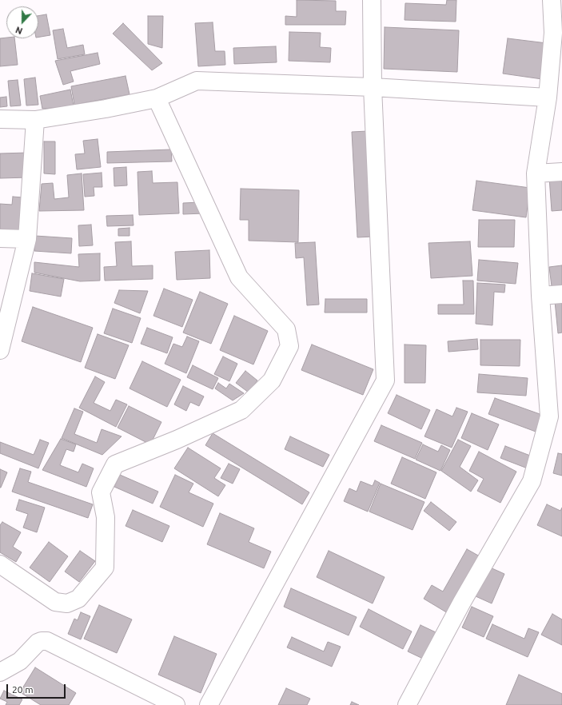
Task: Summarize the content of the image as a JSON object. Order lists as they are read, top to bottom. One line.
{"scale_bar":"20 m","north":"bottom"}
